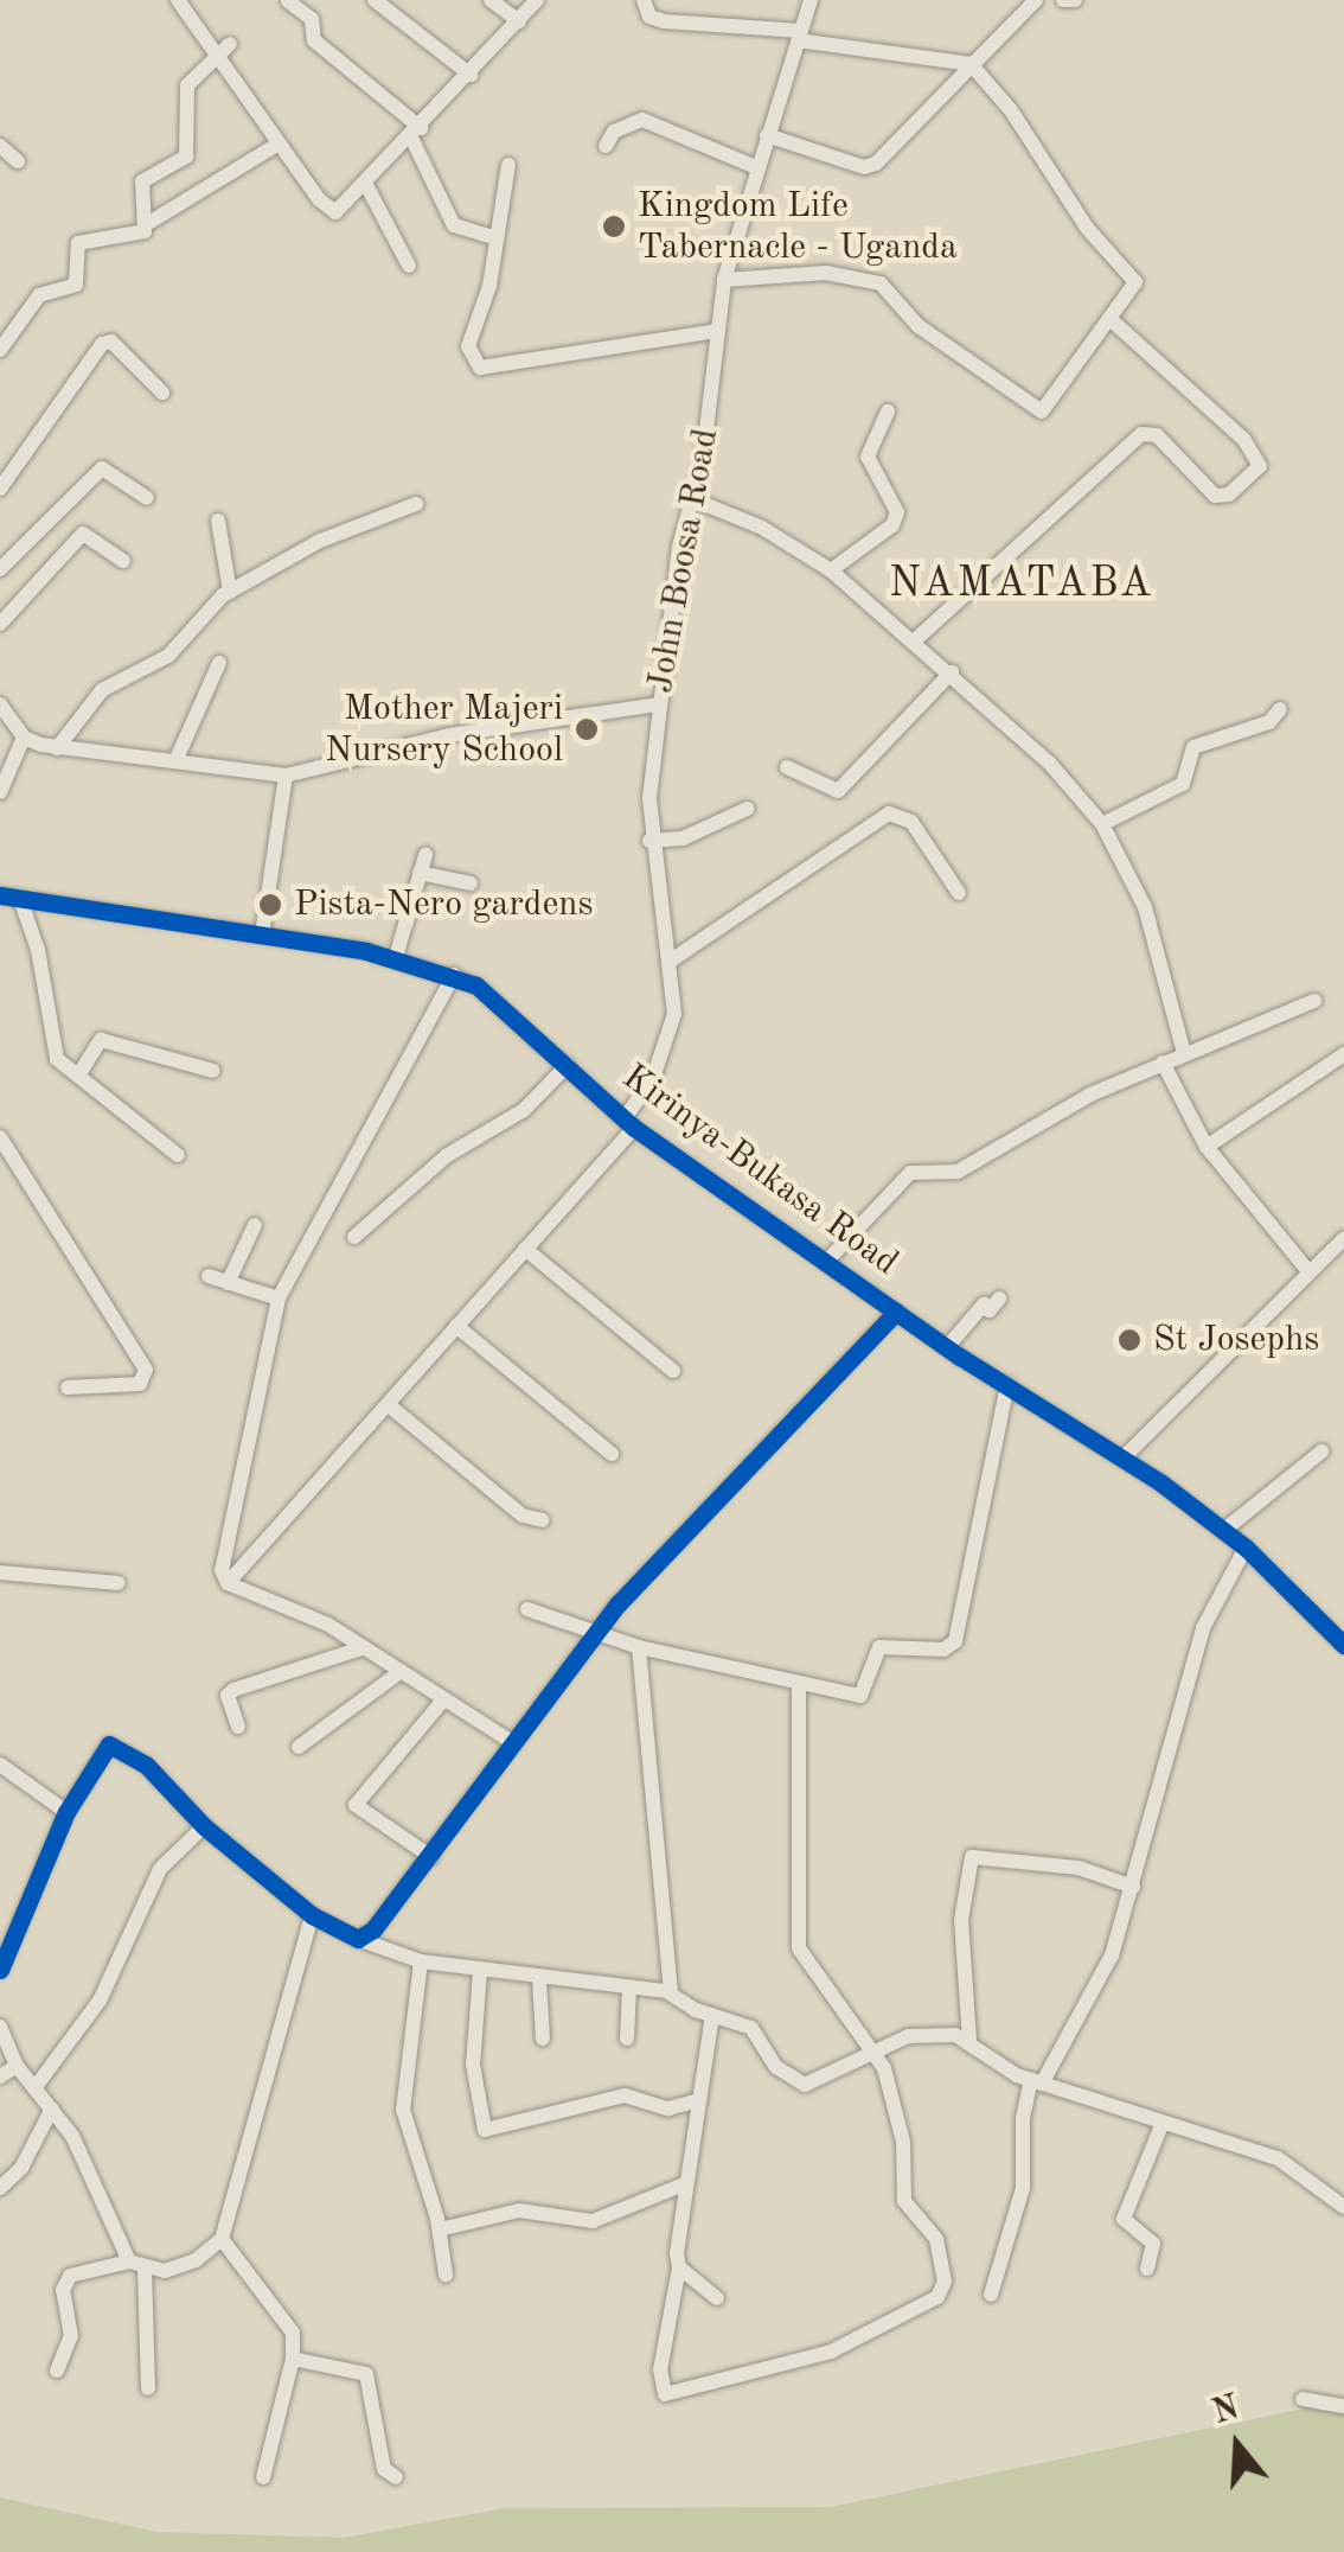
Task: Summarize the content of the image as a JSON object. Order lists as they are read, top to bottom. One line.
{"streets":{"street":["John Boosa Road","Kirinya-Bukasa Road"]},"crossings":[["John Boosa Road","Kirinya-Bukasa Road"]],"districts":["NAMATABA"],"places":["Kingdom Life Tabernacle - Uganda","Mother Majeri Nursery School","Pista-Nero gardens","St Josephs"],"north":"top"}
